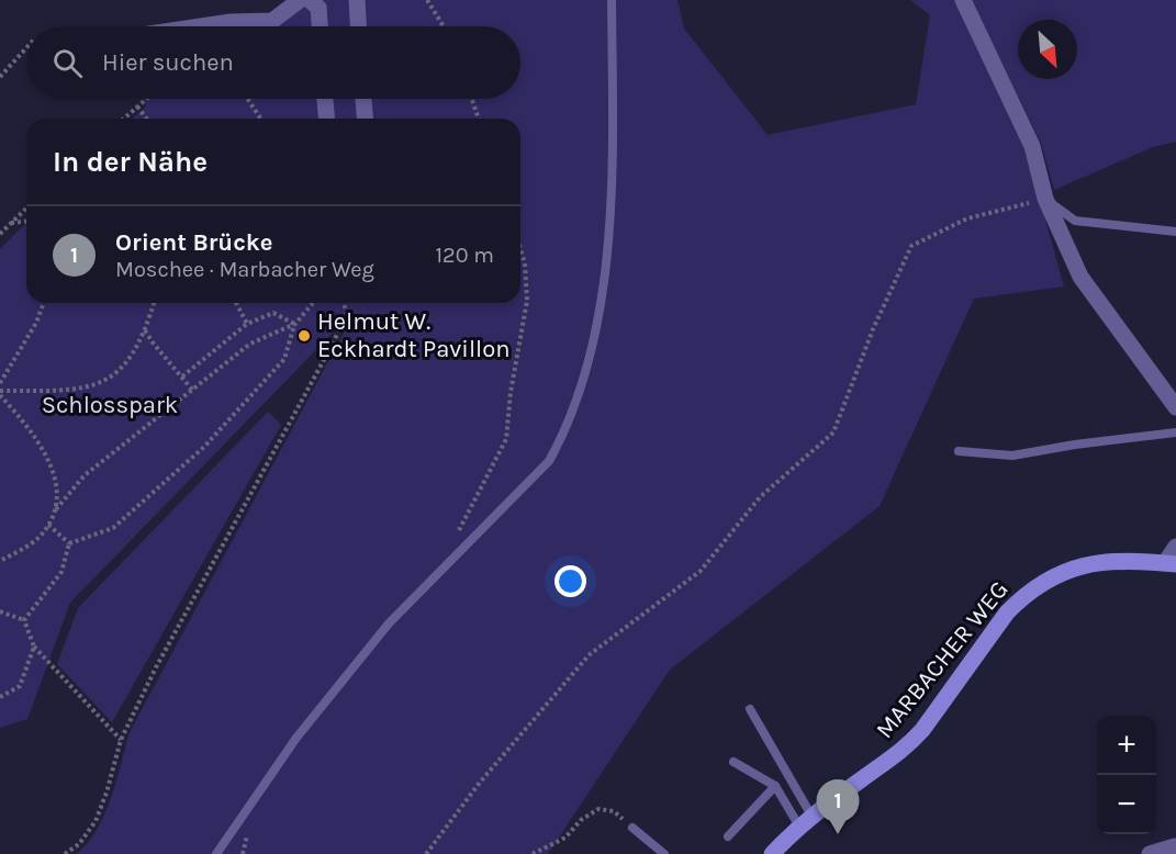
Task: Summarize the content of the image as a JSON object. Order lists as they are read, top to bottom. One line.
{"streets":{"main road":["MARBACHER WEG"]},"parks":["Schlosspark"],"places":["Helmut W. Eckhardt Pavillon"],"north":"bottom right","page":{"search":"Hier suchen","heading":"In der Nähe","list":[{"mark":"1","name":"Orient Brücke","note":"Moschee · Marbacher Weg","value":"120 m"}],"map_buttons":["+","−"],"pins":"1"}}
